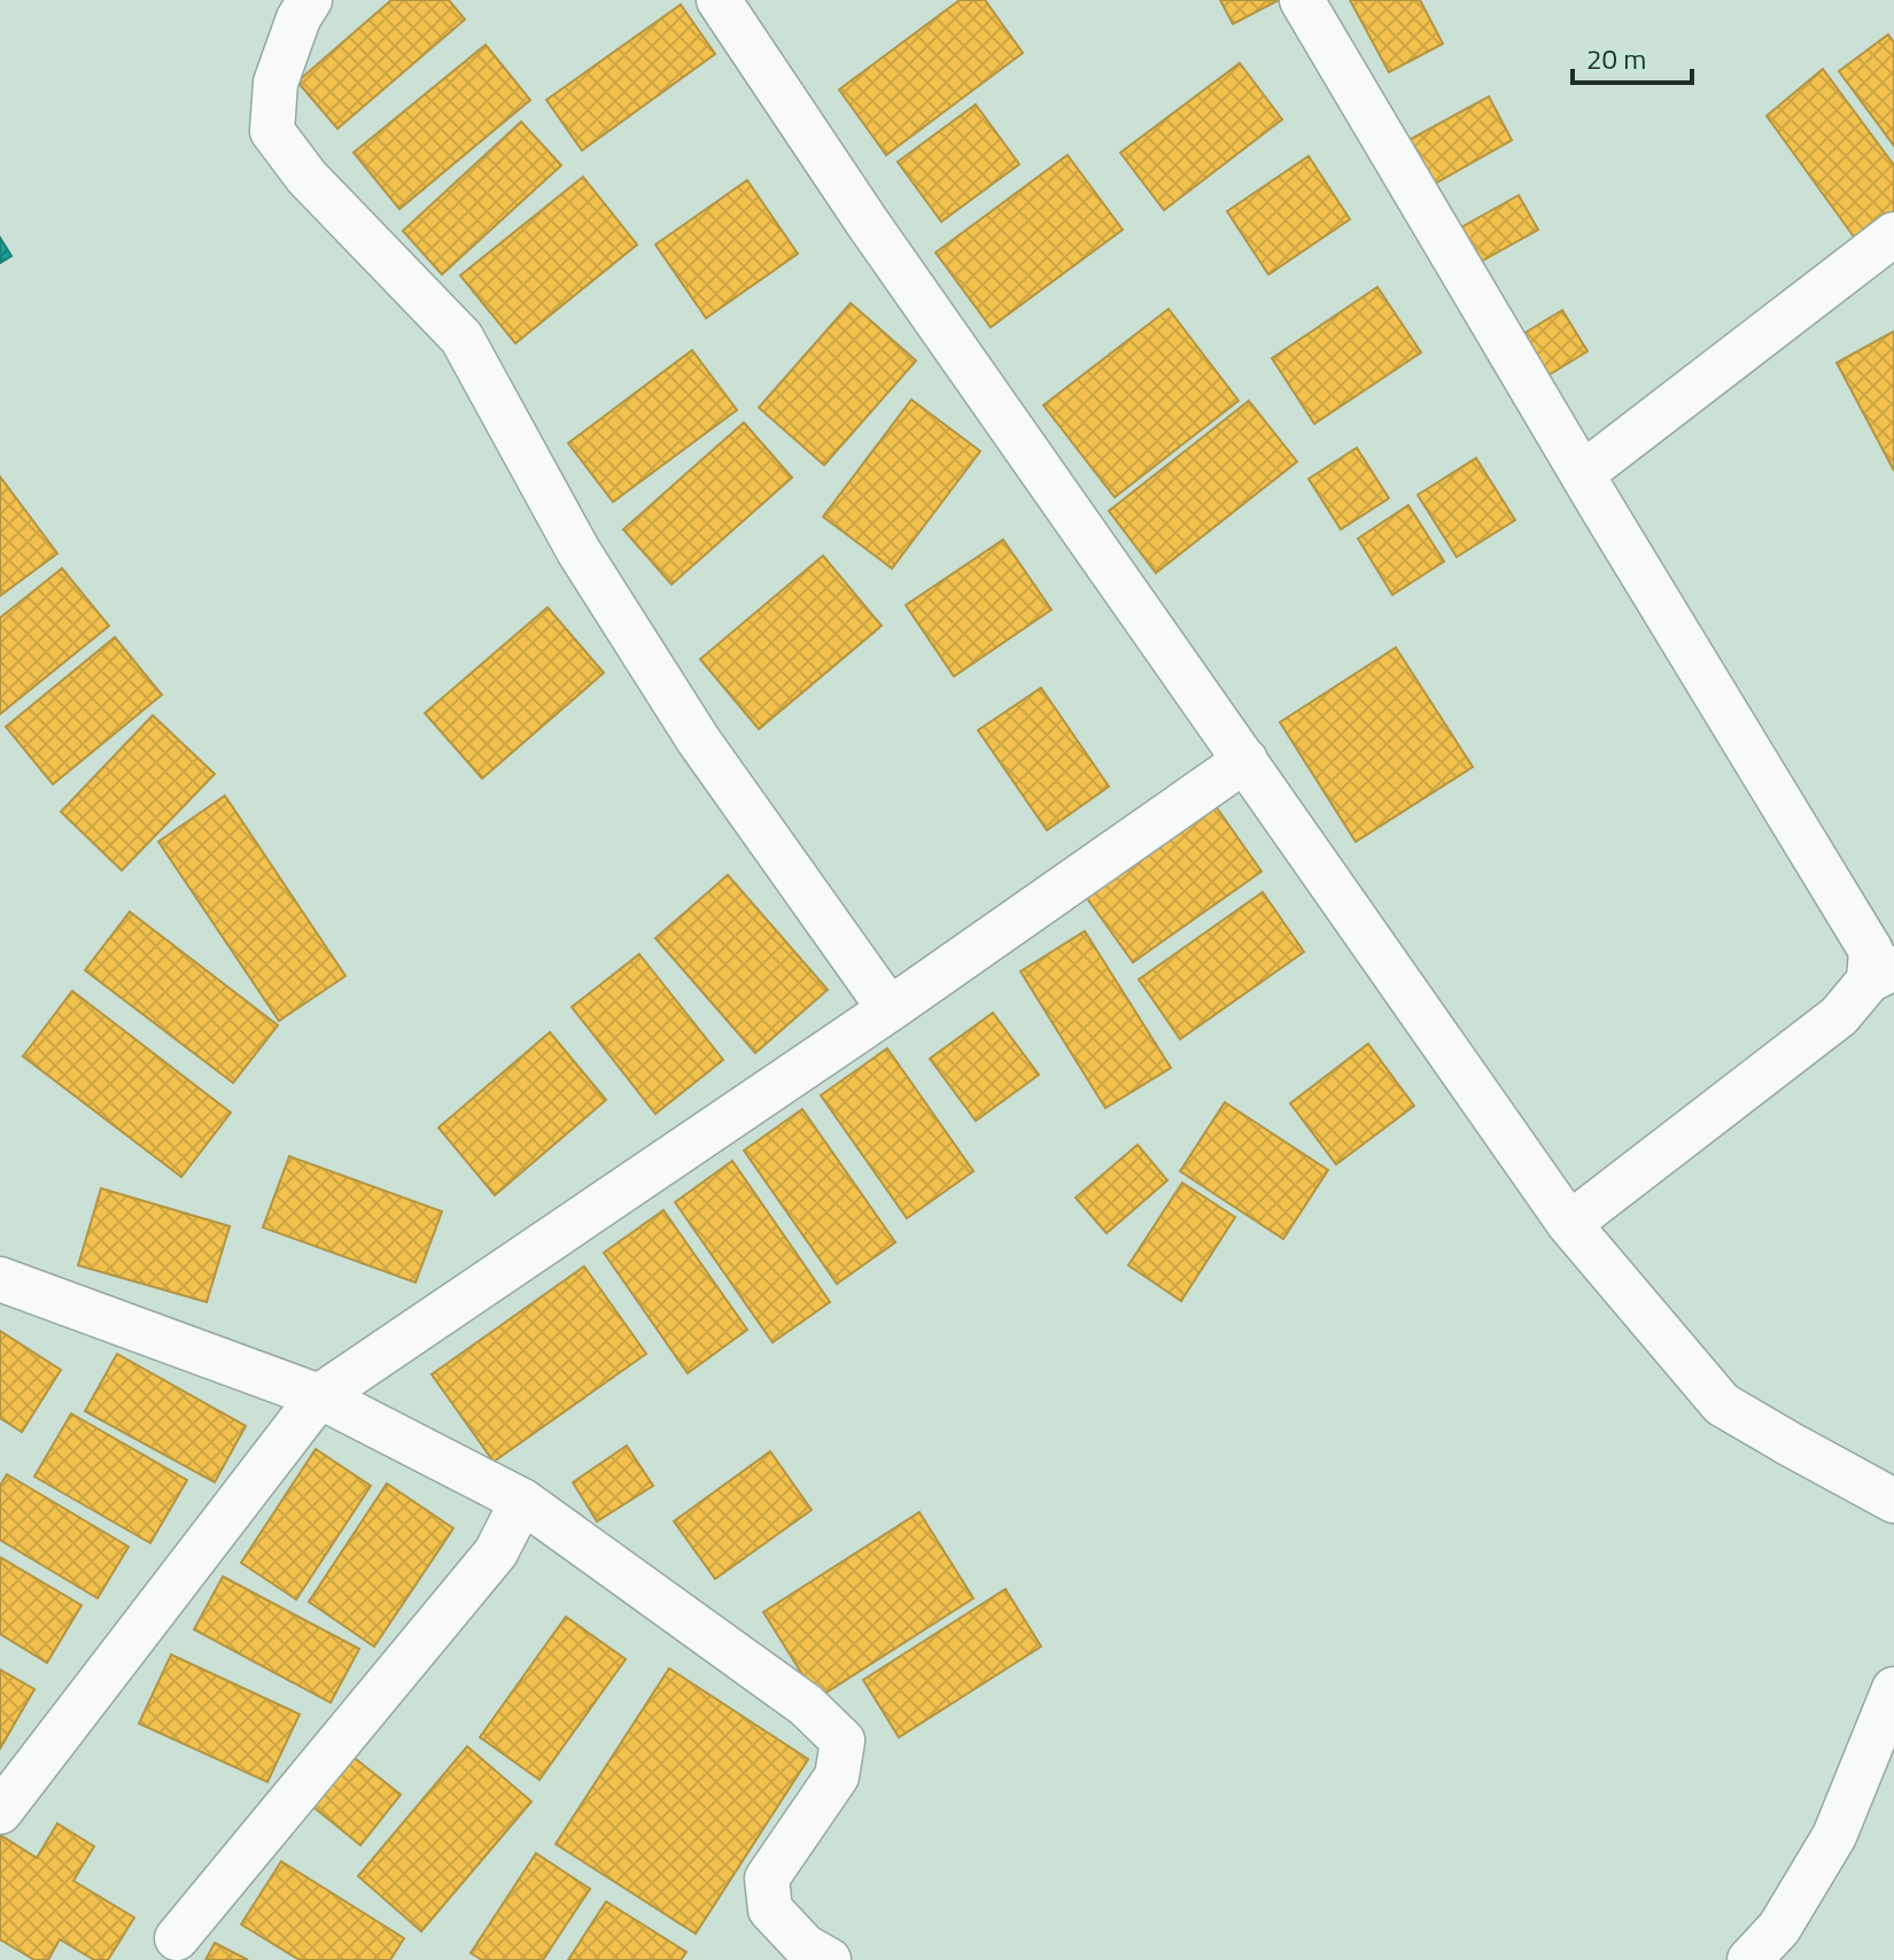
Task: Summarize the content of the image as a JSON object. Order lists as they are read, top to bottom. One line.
{"scale_bar":"20 m"}
